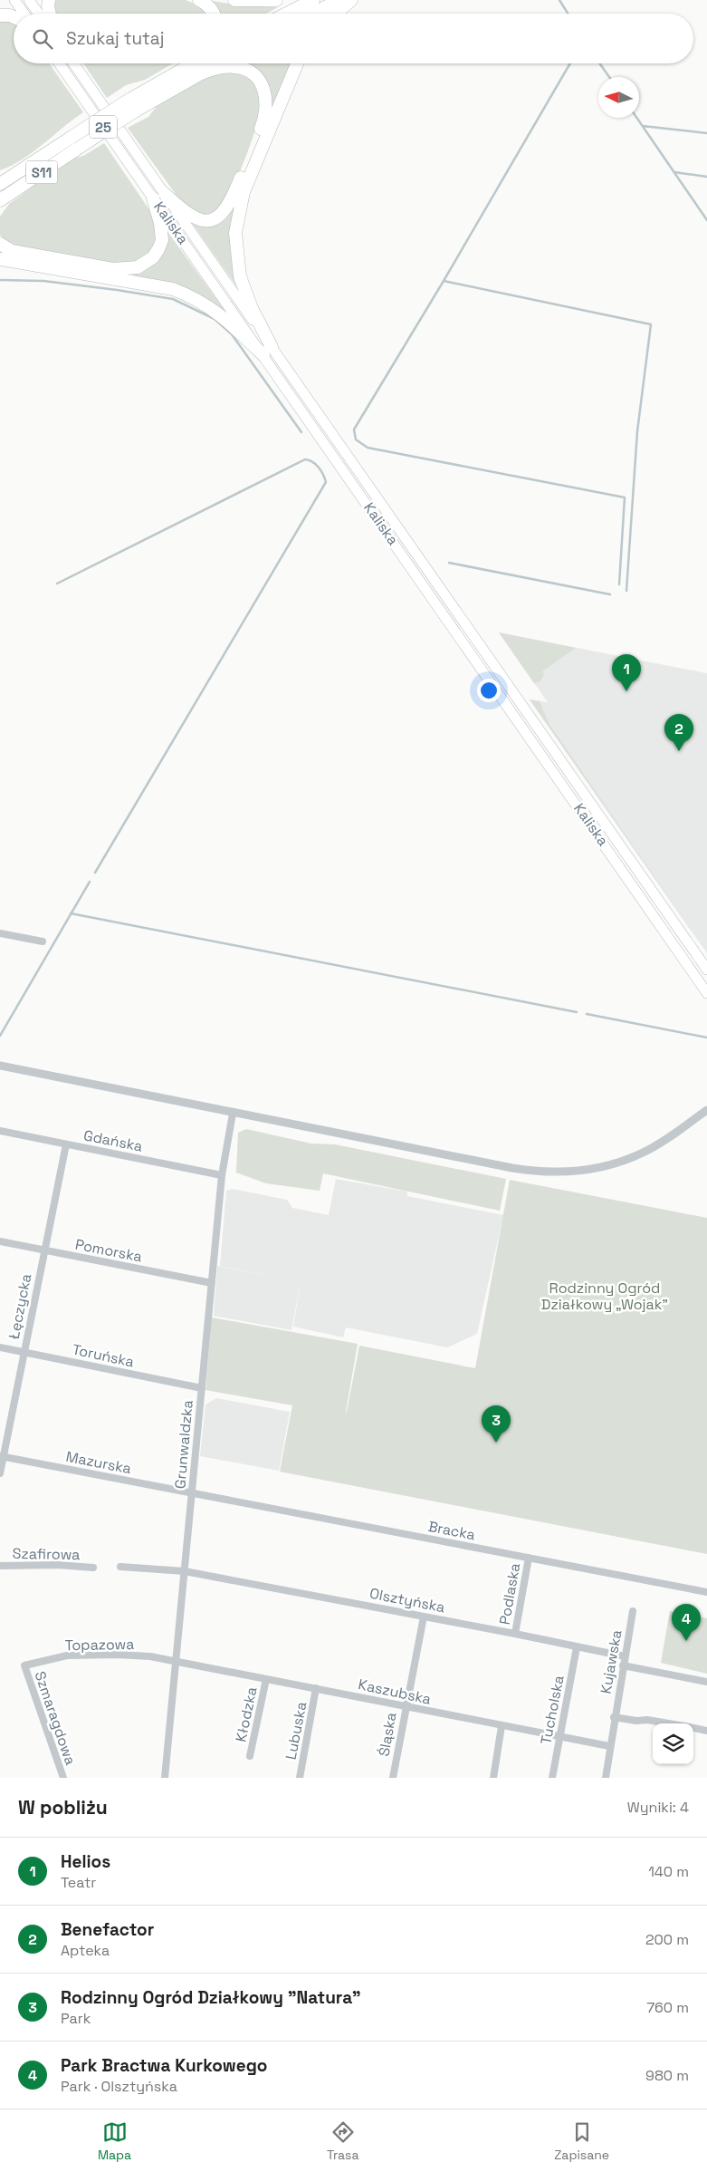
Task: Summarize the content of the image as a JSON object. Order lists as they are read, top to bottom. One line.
{"streets":{"highway":["S11"],"main road":["25","Kaliska"],"street":["Gdańska","Pomorska","Łęczycka","Toruńska","Grunwaldzka","Mazurska","Bracka","Szafirowa","Podlaska","Olsztyńska","Topazowa","Kujawska","Kaszubska","Tucholska","Kłodzka","Szmaragdowa","Lubuska","Śląska"]},"crossings":[["Gdańska","Łęczycka"],["Gdańska","Grunwaldzka"],["Pomorska","Łęczycka"],["Pomorska","Grunwaldzka"],["Łęczycka","Toruńska"],["Łęczycka","Mazurska"],["Toruńska","Grunwaldzka"],["Grunwaldzka","Mazurska"],["Grunwaldzka","Bracka"],["Grunwaldzka","Olsztyńska"],["Grunwaldzka","Topazowa"],["Grunwaldzka","Kaszubska"],["Mazurska","Bracka"],["Bracka","Podlaska"],["Podlaska","Olsztyńska"],["Olsztyńska","Kujawska"],["Olsztyńska","Tucholska"],["Olsztyńska","Śląska"],["Topazowa","Kaszubska"],["Topazowa","Szmaragdowa"],["Kujawska","Kaszubska"],["Kaszubska","Tucholska"],["Kaszubska","Kłodzka"],["Kaszubska","Lubuska"],["Kaszubska","Śląska"]],"parks":["Rodzinny Ogród Działkowy „Wojak”"],"north":"left","page":{"search":"Szukaj tutaj","pins":["1","2","3","4"],"heading":["W pobliżu","Wyniki: 4"],"list":[{"mark":"1","name":"Helios","note":"Teatr","value":"140 m"},{"mark":"2","name":"Benefactor","note":"Apteka","value":"200 m"},{"mark":"3","name":"Rodzinny Ogród Działkowy \"Natura\"","note":"Park","value":"760 m"},{"mark":"4","name":"Park Bractwa Kurkowego","note":"Park · Olsztyńska","value":"980 m"}],"nav":["Mapa","Trasa","Zapisane"]}}
